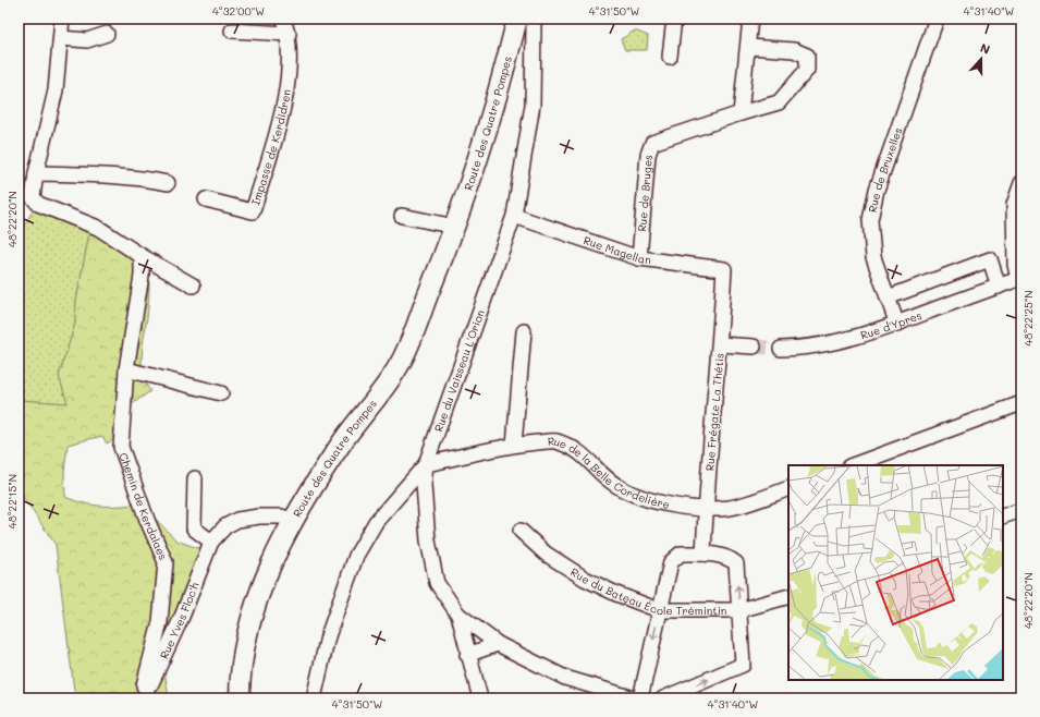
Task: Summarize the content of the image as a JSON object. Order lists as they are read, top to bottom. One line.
{"streets":{"street":["Route des Quatre Pompes","Impasse de Kerdidren","Rue de Bruxelles","Rue de Bruges","Rue Magellan","Rue d'Ypres","Rue du Vaisseau L'Orion","Rue Frégate La Thétis","Rue de la Belle Cordelière","Chemin de Kerdalaes","Rue du Bateau École Trémintin","Rue Yves Floc'h"]},"crossings":[["Route des Quatre Pompes","Rue Yves Floc'h"],["Rue de Bruxelles","Rue d'Ypres"],["Rue de Bruges","Rue Magellan"],["Rue Magellan","Rue du Vaisseau L'Orion"],["Rue Magellan","Rue Frégate La Thétis"],["Rue du Vaisseau L'Orion","Rue de la Belle Cordelière"],["Rue Frégate La Thétis","Rue de la Belle Cordelière"],["Chemin de Kerdalaes","Rue Yves Floc'h"]],"north":"top","coordinates":["4°32'00\"W","4°31'50\"W","4°31'40\"W","48°22'20\"N","48°22'25\"N","48°22'15\"N"]}
